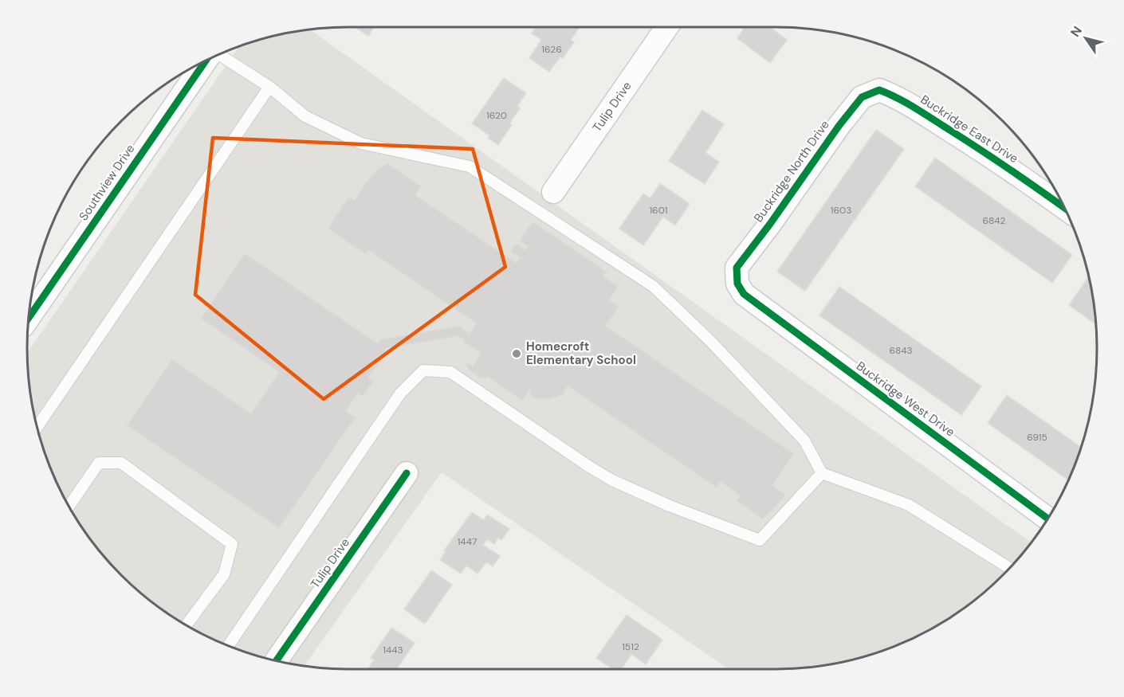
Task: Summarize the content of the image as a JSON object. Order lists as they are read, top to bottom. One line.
{"streets":{"street":["Tulip Drive","Buckridge East Drive","Buckridge North Drive","Southview Drive","Buckridge West Drive"]},"crossings":[["Buckridge East Drive","Buckridge North Drive"],["Buckridge North Drive","Buckridge West Drive"]],"places":["Homecroft Elementary School"],"house_numbers":["1626","1620","1601","1603","6842","6843","6915","1447","1512","1443"],"north":"top left"}
